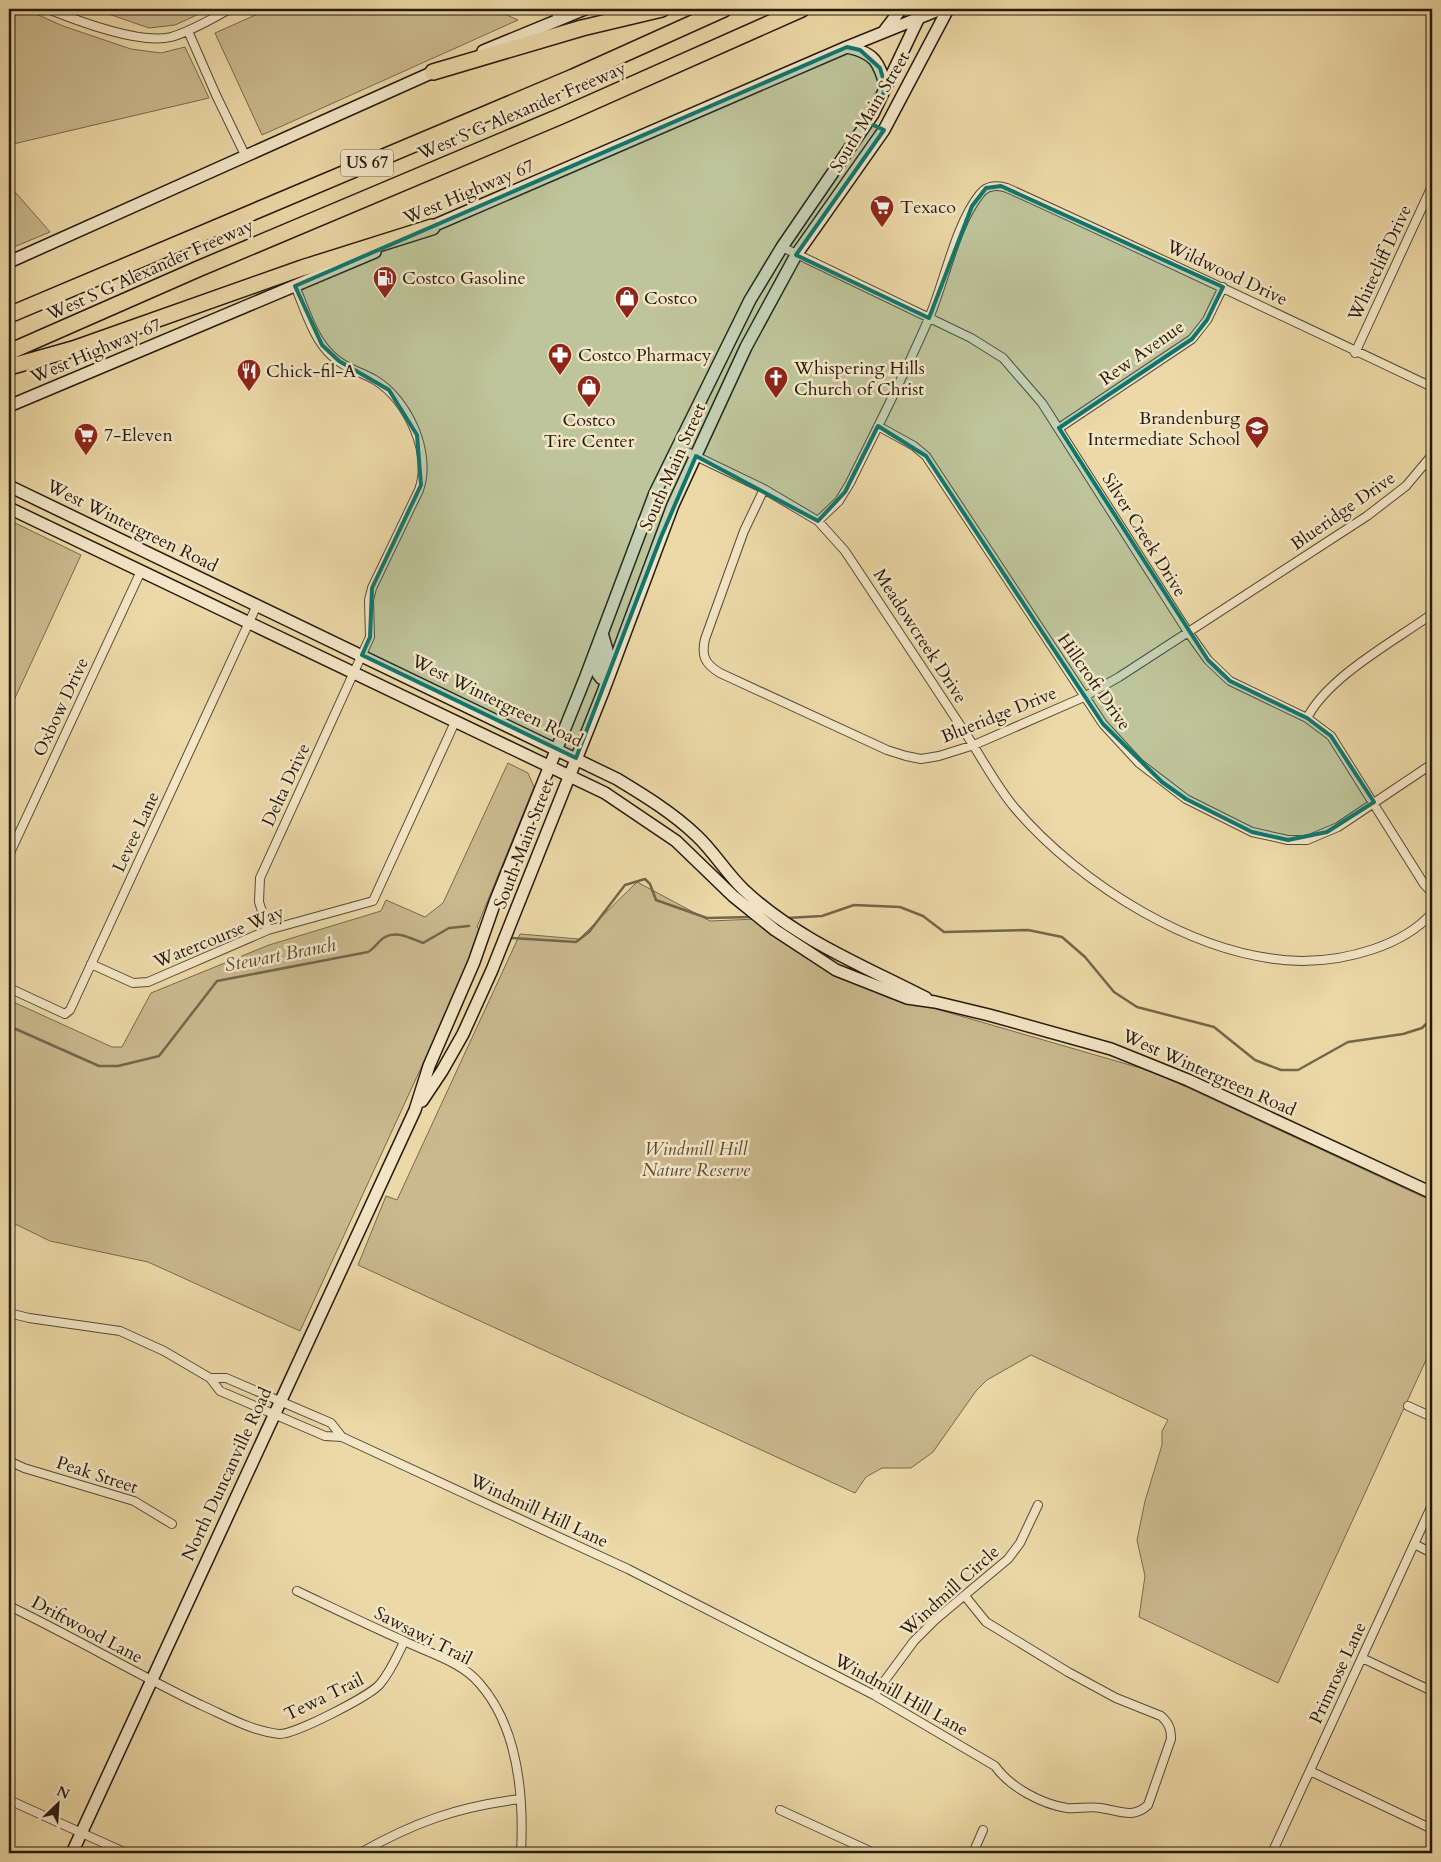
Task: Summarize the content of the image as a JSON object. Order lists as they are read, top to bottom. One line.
{"streets":{"highway":["West S G Alexander Freeway","US 67"],"main road":["South Main Street","West Highway 67","West Wintergreen Road","North Duncanville Road"],"street":["Whitecliff Drive","Wildwood Drive","Rew Avenue","Blueridge Drive","Silver Creek Drive","Meadowcreek Drive","Hillcroft Drive","Oxbow Drive","Delta Drive","Levee Lane","Watercourse Way","Peak Street","Windmill Hill Lane","Windmill Circle","Driftwood Lane","Sawsawi Trail","Primrose Lane","Tewa Trail"]},"crossings":[["South Main Street","West Highway 67"],["South Main Street","West Wintergreen Road"],["South Main Street","Silver Creek Drive"],["South Main Street","Meadowcreek Drive"],["South Main Street","North Duncanville Road"],["West Highway 67","Delta Drive"],["Whitecliff Drive","Wildwood Drive"],["Wildwood Drive","Rew Avenue"],["Wildwood Drive","Silver Creek Drive"],["Rew Avenue","Silver Creek Drive"],["Blueridge Drive","Silver Creek Drive"],["Blueridge Drive","Meadowcreek Drive"],["Blueridge Drive","Hillcroft Drive"],["West Wintergreen Road","Oxbow Drive"],["West Wintergreen Road","Delta Drive"],["West Wintergreen Road","Levee Lane"],["West Wintergreen Road","Watercourse Way"],["Silver Creek Drive","Hillcroft Drive"],["Delta Drive","Watercourse Way"],["Levee Lane","Watercourse Way"],["North Duncanville Road","Windmill Hill Lane"],["North Duncanville Road","Driftwood Lane"],["North Duncanville Road","Tewa Trail"],["Windmill Hill Lane","Windmill Circle"],["Driftwood Lane","Tewa Trail"],["Sawsawi Trail","Tewa Trail"]],"water":["Stewart Branch"],"parks":["Windmill Hill Nature Reserve"],"places":{"supermarket":["Texaco","7-Eleven"],"fuel station":["Costco Gasoline"],"shop":["Costco","Costco Tire Center"],"pharmacy":["Costco Pharmacy"],"restaurant":["Chick-fil-A"],"church":["Whispering Hills Church of Christ"],"school or university":["Brandenburg Intermediate School"]},"north":"top right"}
